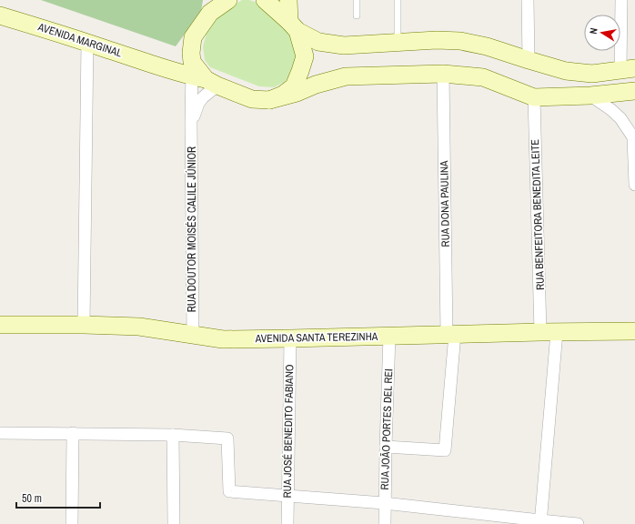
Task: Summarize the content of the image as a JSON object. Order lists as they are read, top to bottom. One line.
{"streets":{"street":["AVENIDA MARGINAL","RUA DONA PAULINA","RUA BENFEITORA BENEDITA LEITE","RUA DOUTOR MOISÉS CALILE JÚNIOR","AVENIDA SANTA TEREZINHA","RUA JOÃO PORTES DEL REI","RUA JOSÉ BENEDITO FABIANO"]},"crossings":[["AVENIDA MARGINAL","RUA DOUTOR MOISÉS CALILE JÚNIOR"],["RUA DONA PAULINA","AVENIDA SANTA TEREZINHA"],["RUA DONA PAULINA","RUA JOÃO PORTES DEL REI"],["RUA BENFEITORA BENEDITA LEITE","AVENIDA SANTA TEREZINHA"],["RUA DOUTOR MOISÉS CALILE JÚNIOR","AVENIDA SANTA TEREZINHA"],["AVENIDA SANTA TEREZINHA","RUA JOÃO PORTES DEL REI"],["AVENIDA SANTA TEREZINHA","RUA JOSÉ BENEDITO FABIANO"]],"scale_bar":"50 m","north":"left"}
